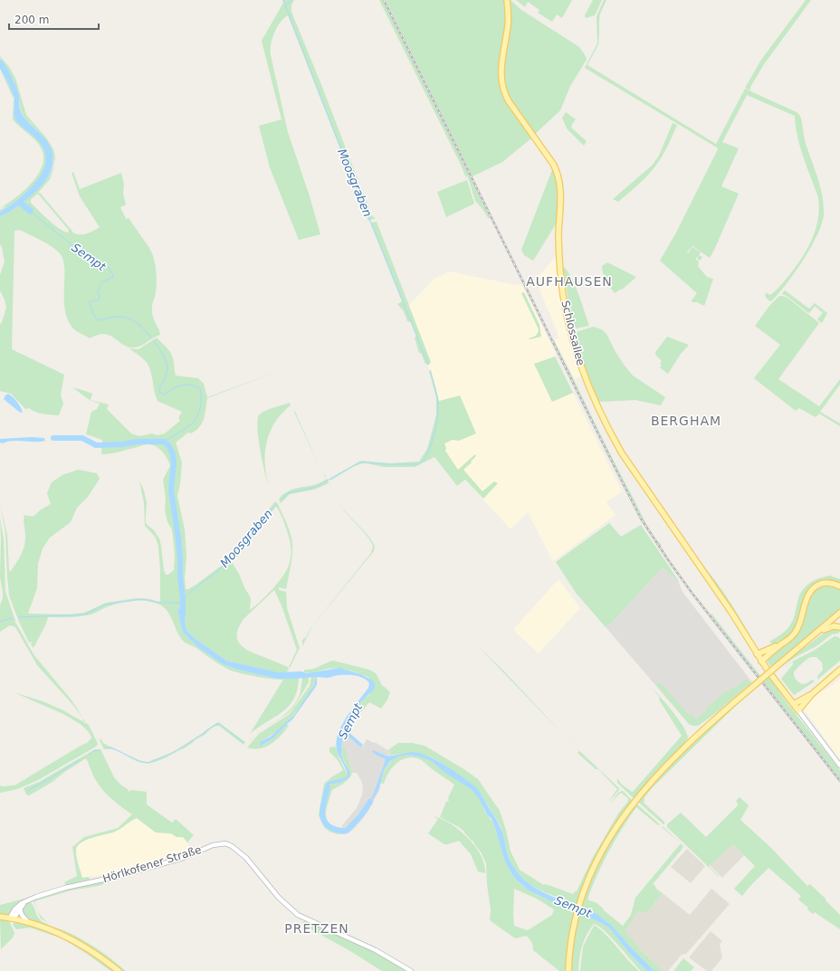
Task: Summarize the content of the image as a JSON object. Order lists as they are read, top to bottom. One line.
{"streets":{"main road":["Schlossallee"],"street":["Hörlkofener Straße"]},"districts":["AUFHAUSEN","BERGHAM","PRETZEN"],"water":["Moosgraben","Sempt"],"scale_bar":"200 m"}
